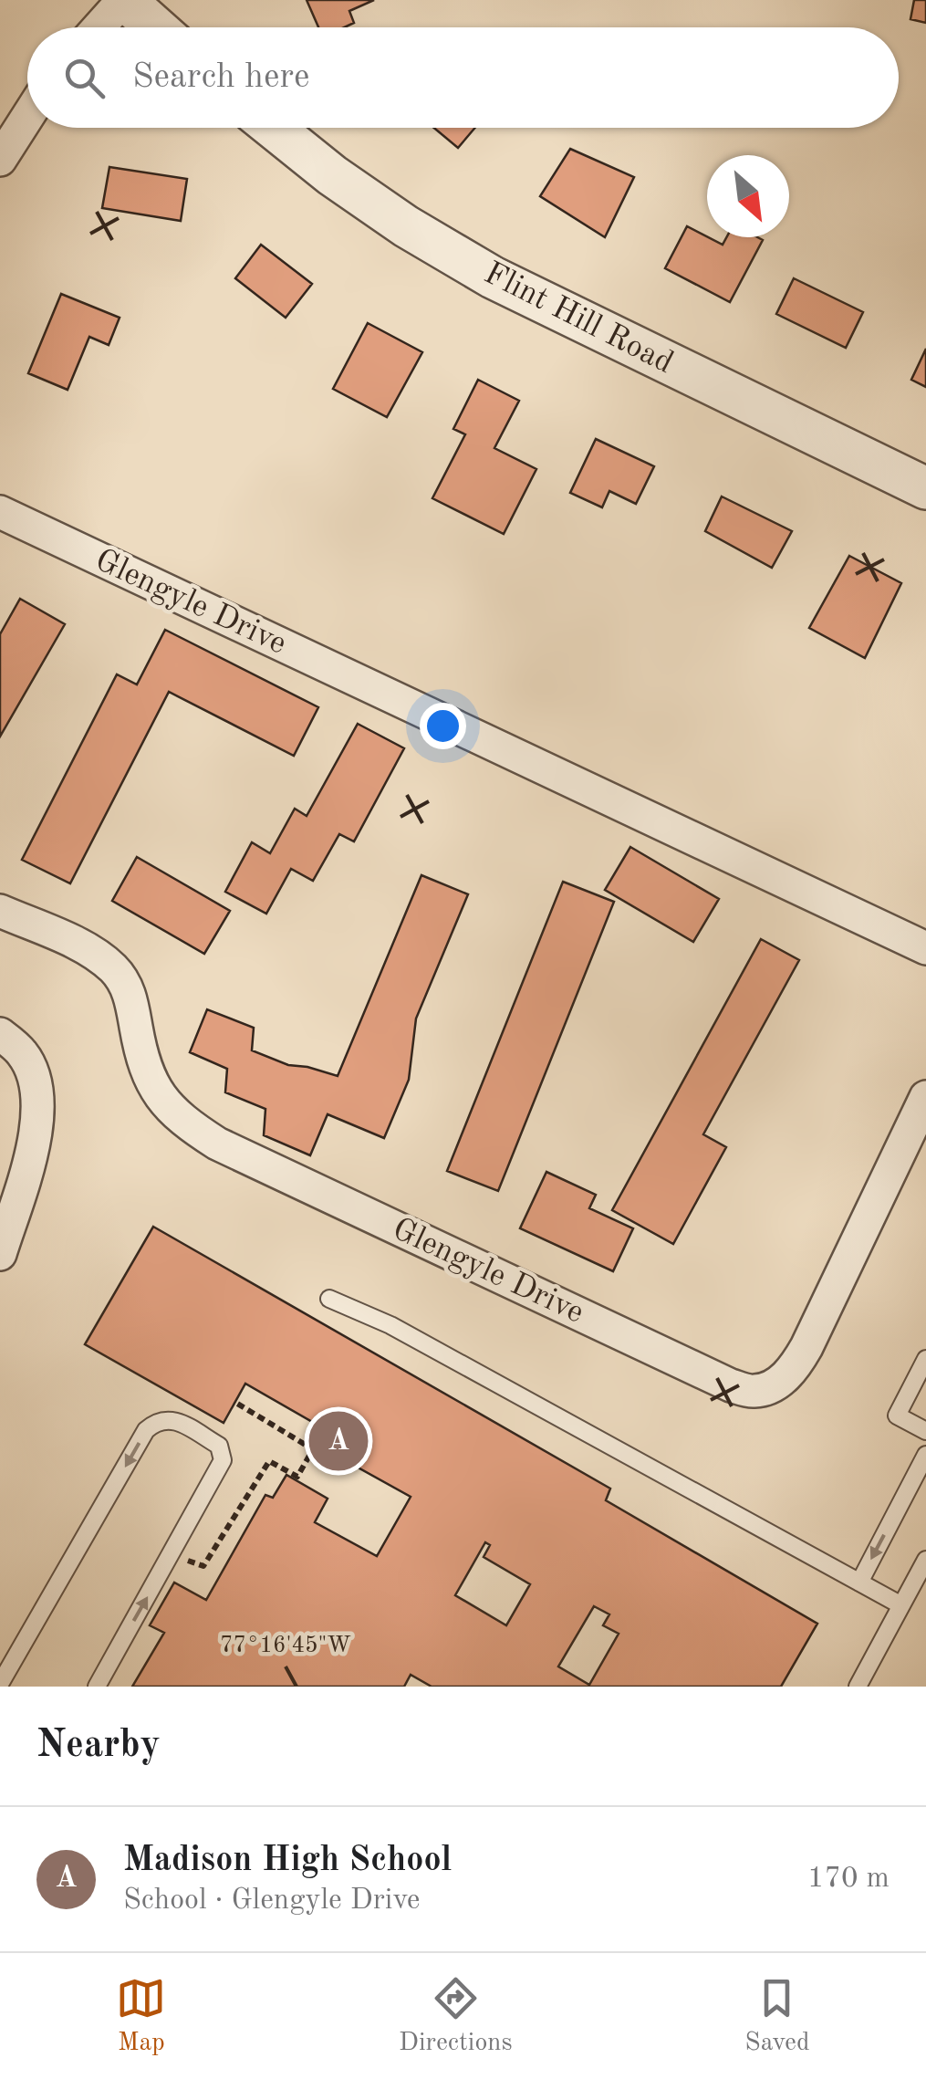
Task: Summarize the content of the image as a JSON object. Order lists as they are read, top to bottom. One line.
{"streets":{"street":["Flint Hill Road","Glengyle Drive"]},"north":"bottom right","page":{"search":"Search here","pins":"A","heading":"Nearby","list":[{"mark":"A","name":"Madison High School","note":"School · Glengyle Drive","value":"170 m"}],"nav":["Map","Directions","Saved"]},"coordinates":["77°16'45\"W"]}
